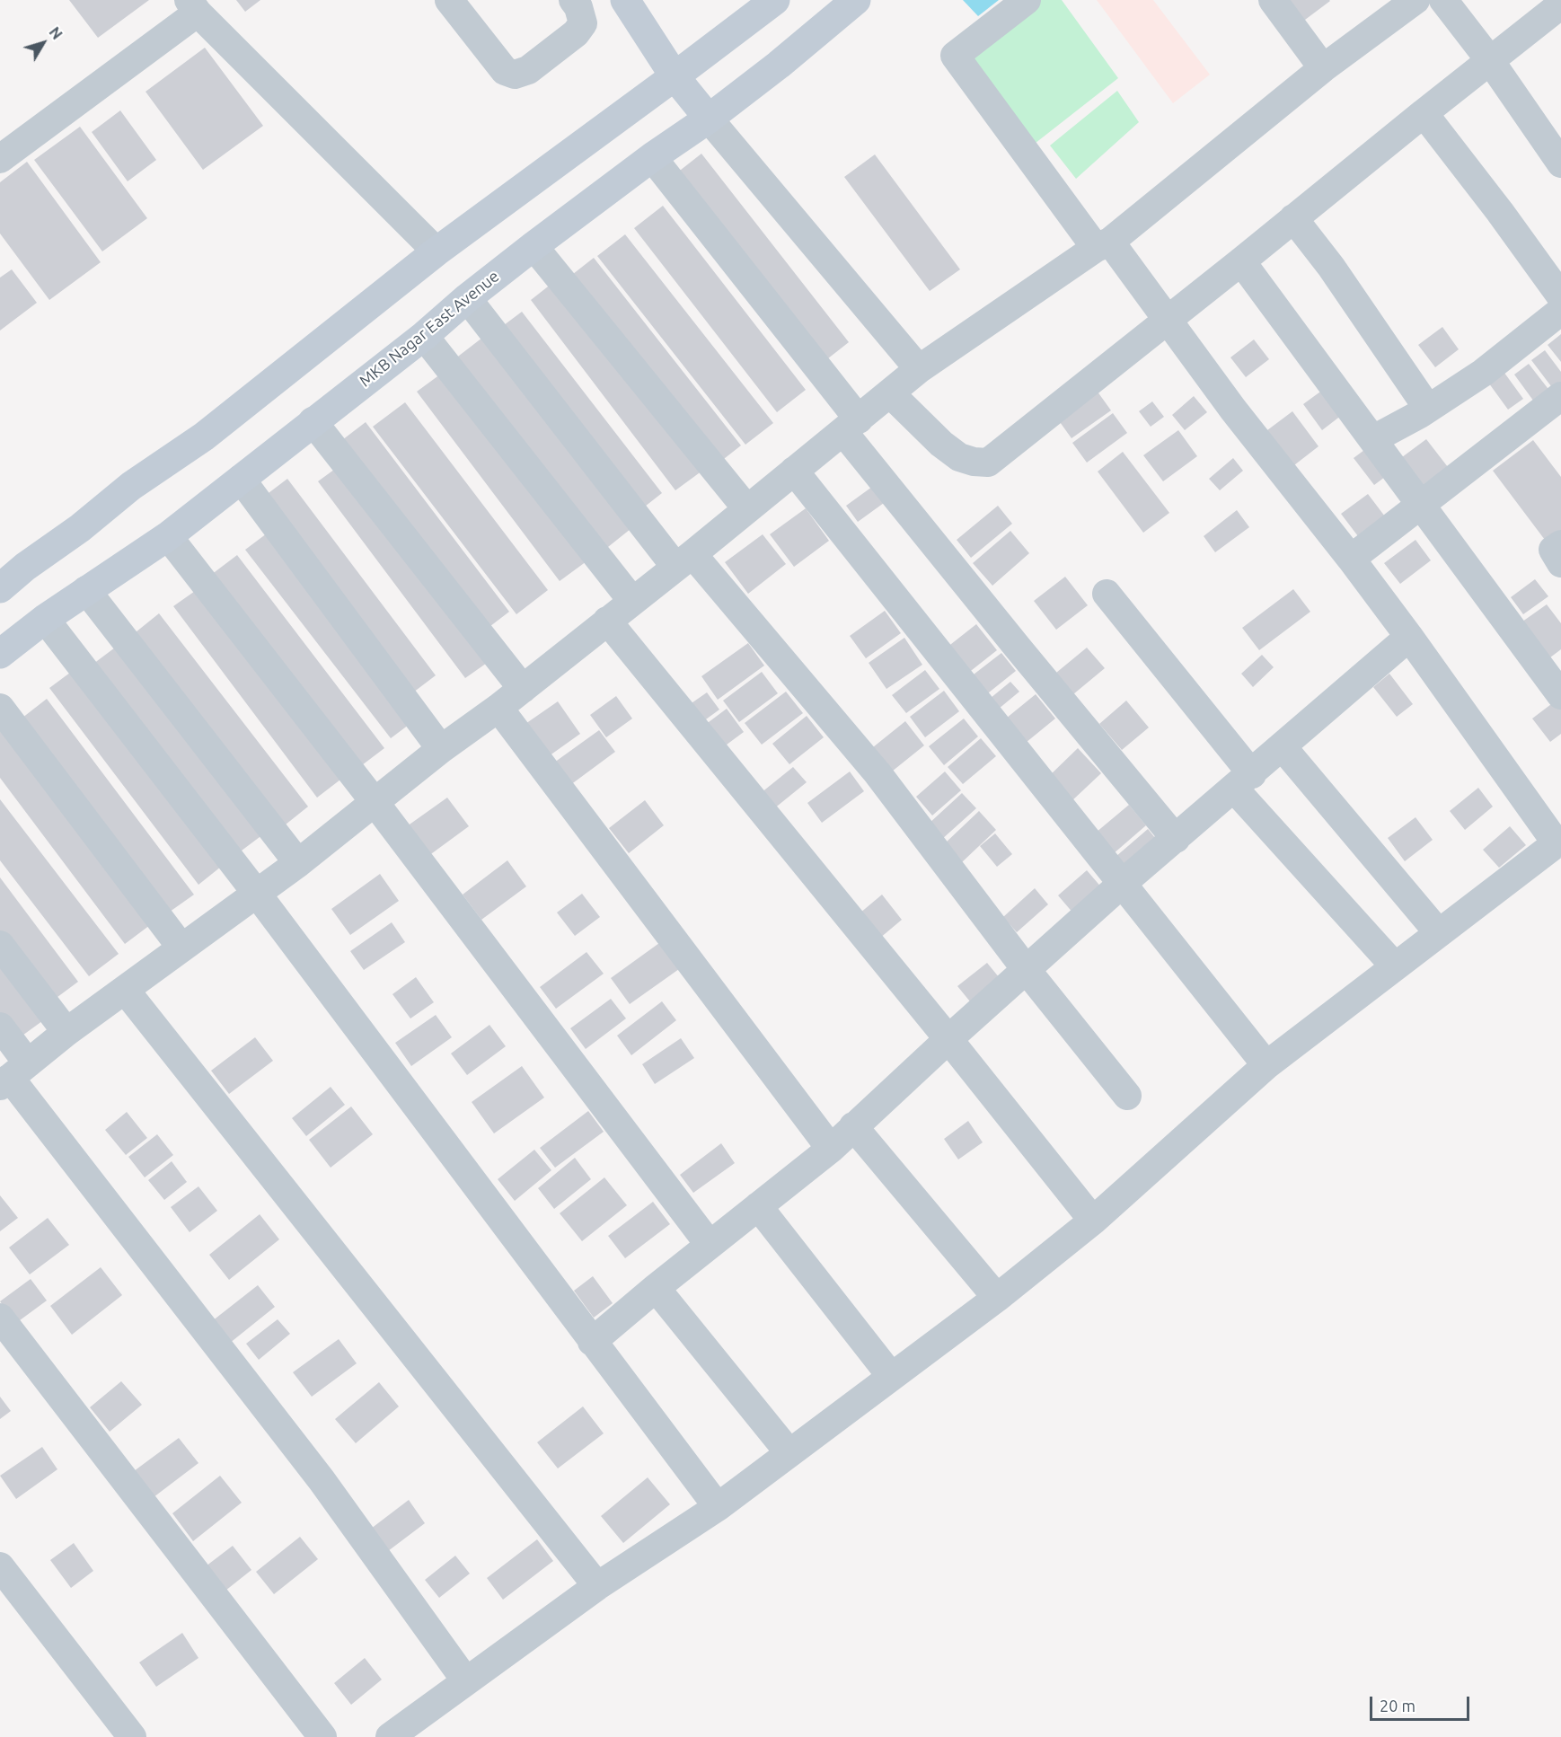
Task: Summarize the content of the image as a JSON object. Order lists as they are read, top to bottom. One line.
{"streets":{"main road":["MKB Nagar East Avenue"]},"scale_bar":"20 m","north":"top right"}
